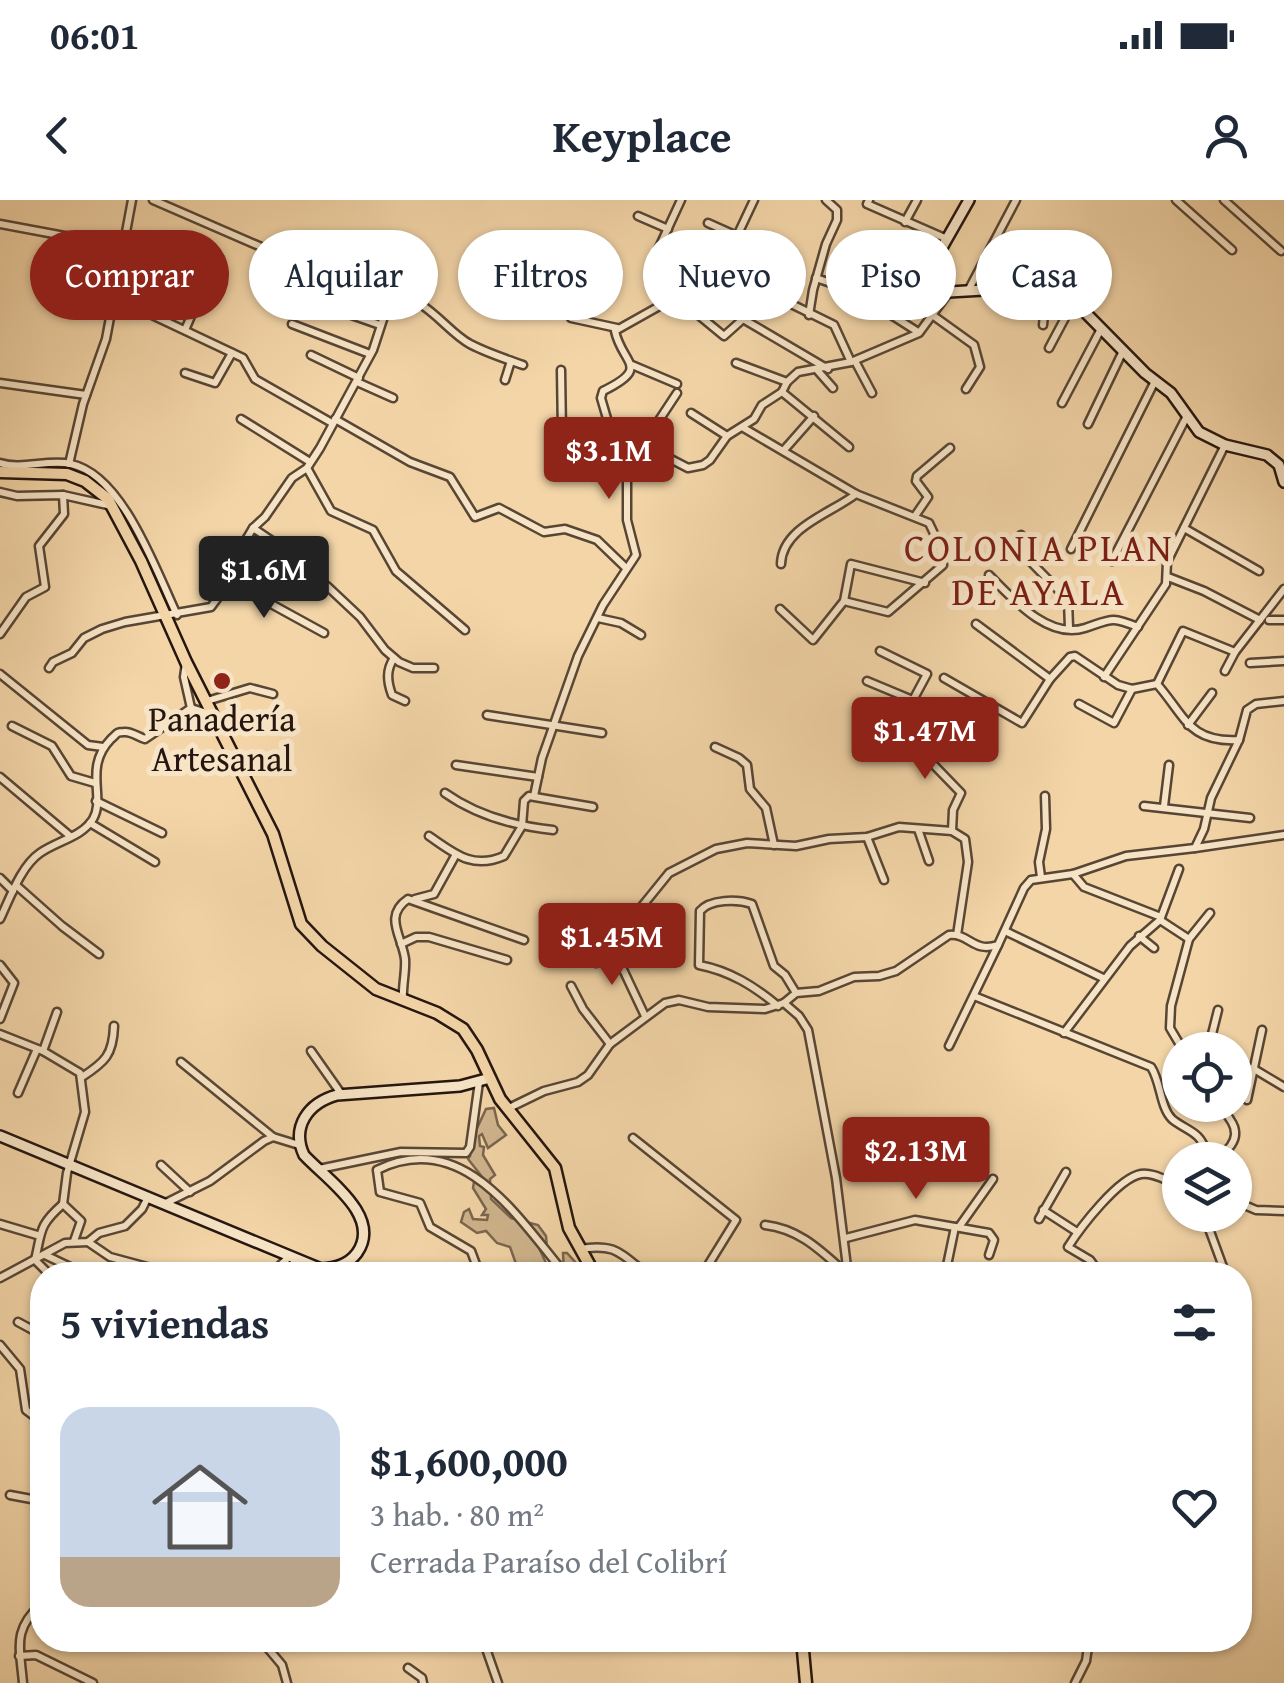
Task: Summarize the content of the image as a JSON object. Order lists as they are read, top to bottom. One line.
{"districts":["COLONIA PLAN DE AYALA"],"places":["Panadería Artesanal"],"page":{"status":"06:01","header":"Keyplace","chip":["Comprar","Alquilar","Filtros","Nuevo","Piso","Casa"],"price":["$3.1M","$1.6M","$1.47M","$1.45M","$2.13M"],"heading":"5 viviendas","list":[{"name":"$1,600,000","note":"3 hab. · 80 m² · Cerrada Paraíso del Colibrí"}]}}
